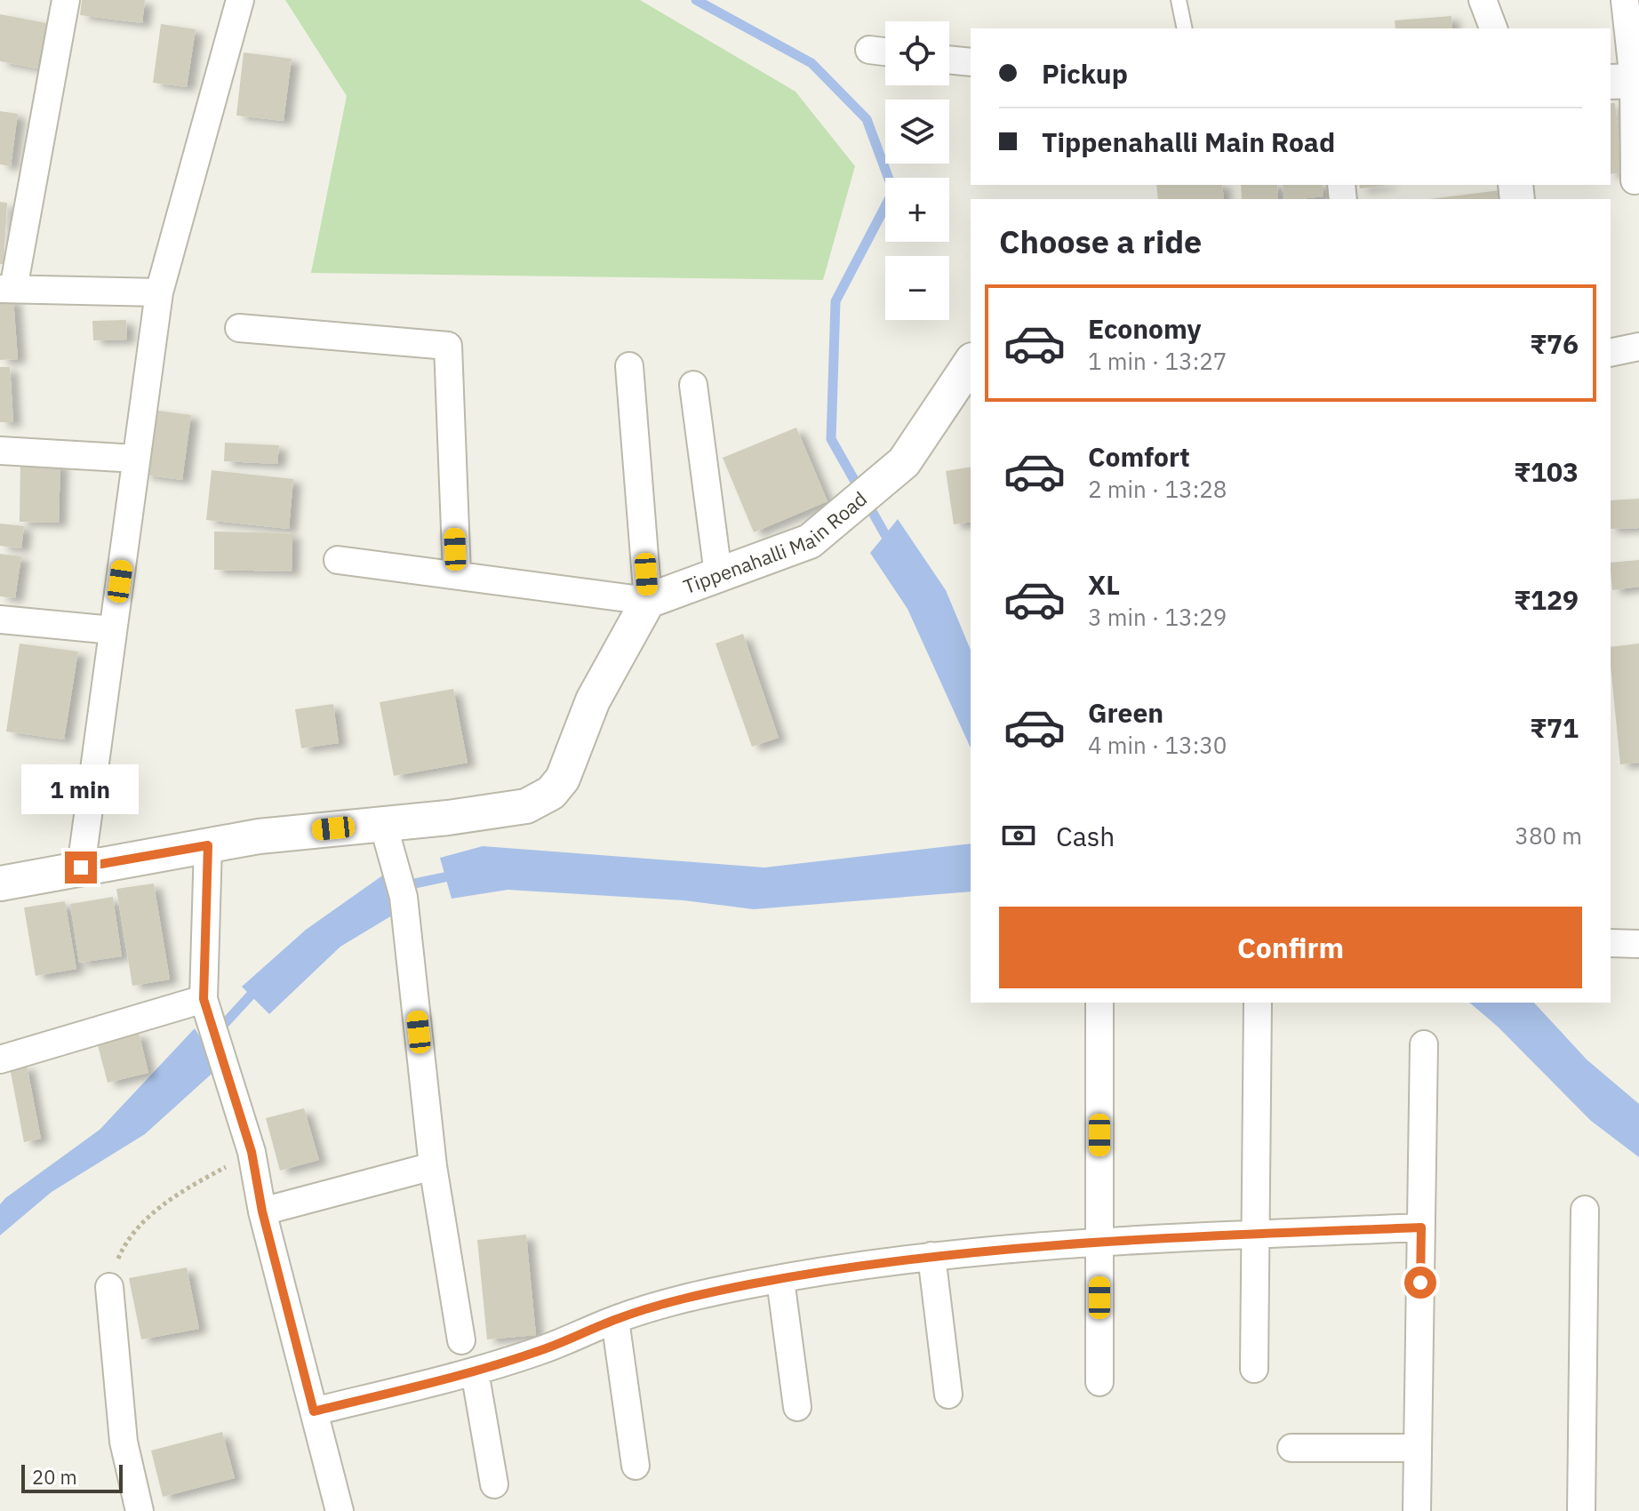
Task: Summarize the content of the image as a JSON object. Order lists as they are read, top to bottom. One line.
{"streets":{"street":["Tippenahalli Main Road"]},"scale_bar":"20 m","page":{"map_buttons":["+","−"],"banner":["Pickup","Tippenahalli Main Road"],"heading":"Choose a ride","list":[{"name":"Economy","note":"1 min · 13:27","value":"₹76"},{"name":"Comfort","note":"2 min · 13:28","value":"₹103"},{"name":"XL","note":"3 min · 13:29","value":"₹129"},{"name":"Green","note":"4 min · 13:30","value":"₹71"}],"bubble":"1 min","pay":["Cash","380 m"],"buttons":"Confirm","scale":"20 m"}}
